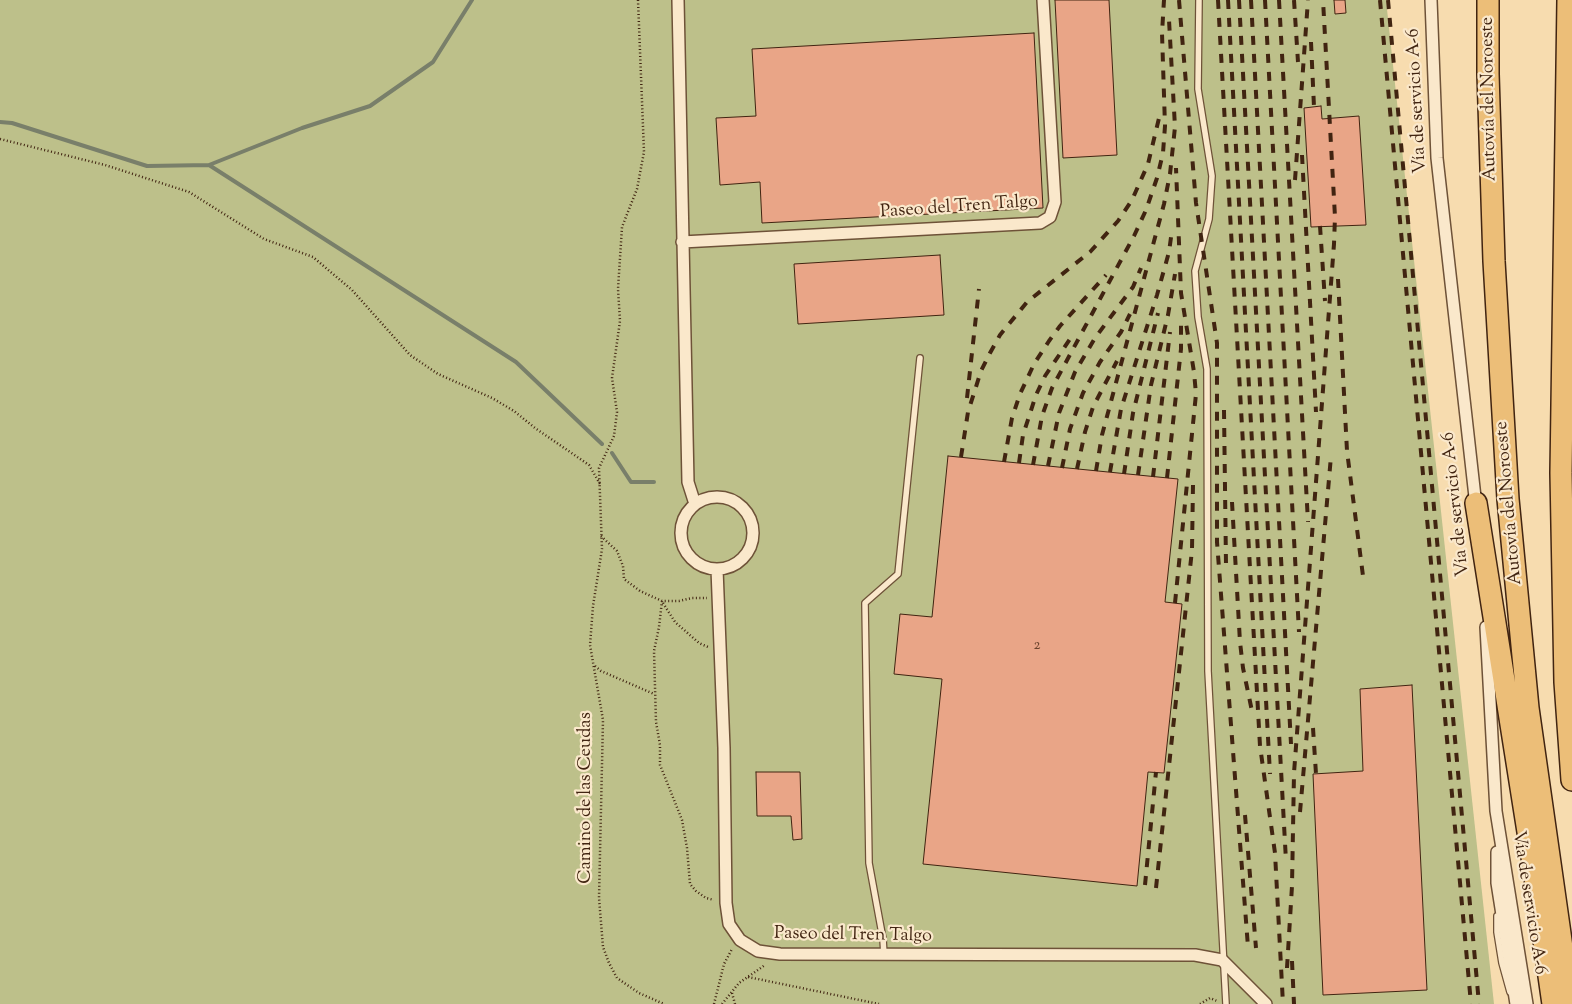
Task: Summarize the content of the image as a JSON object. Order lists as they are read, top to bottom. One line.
{"streets":{"highway":["Autovía del Noroeste"],"street":["Vía de servicio A-6","Paseo del Tren Talgo"],"path":["Camino de las Ceudas"]},"house_numbers":["2"]}
